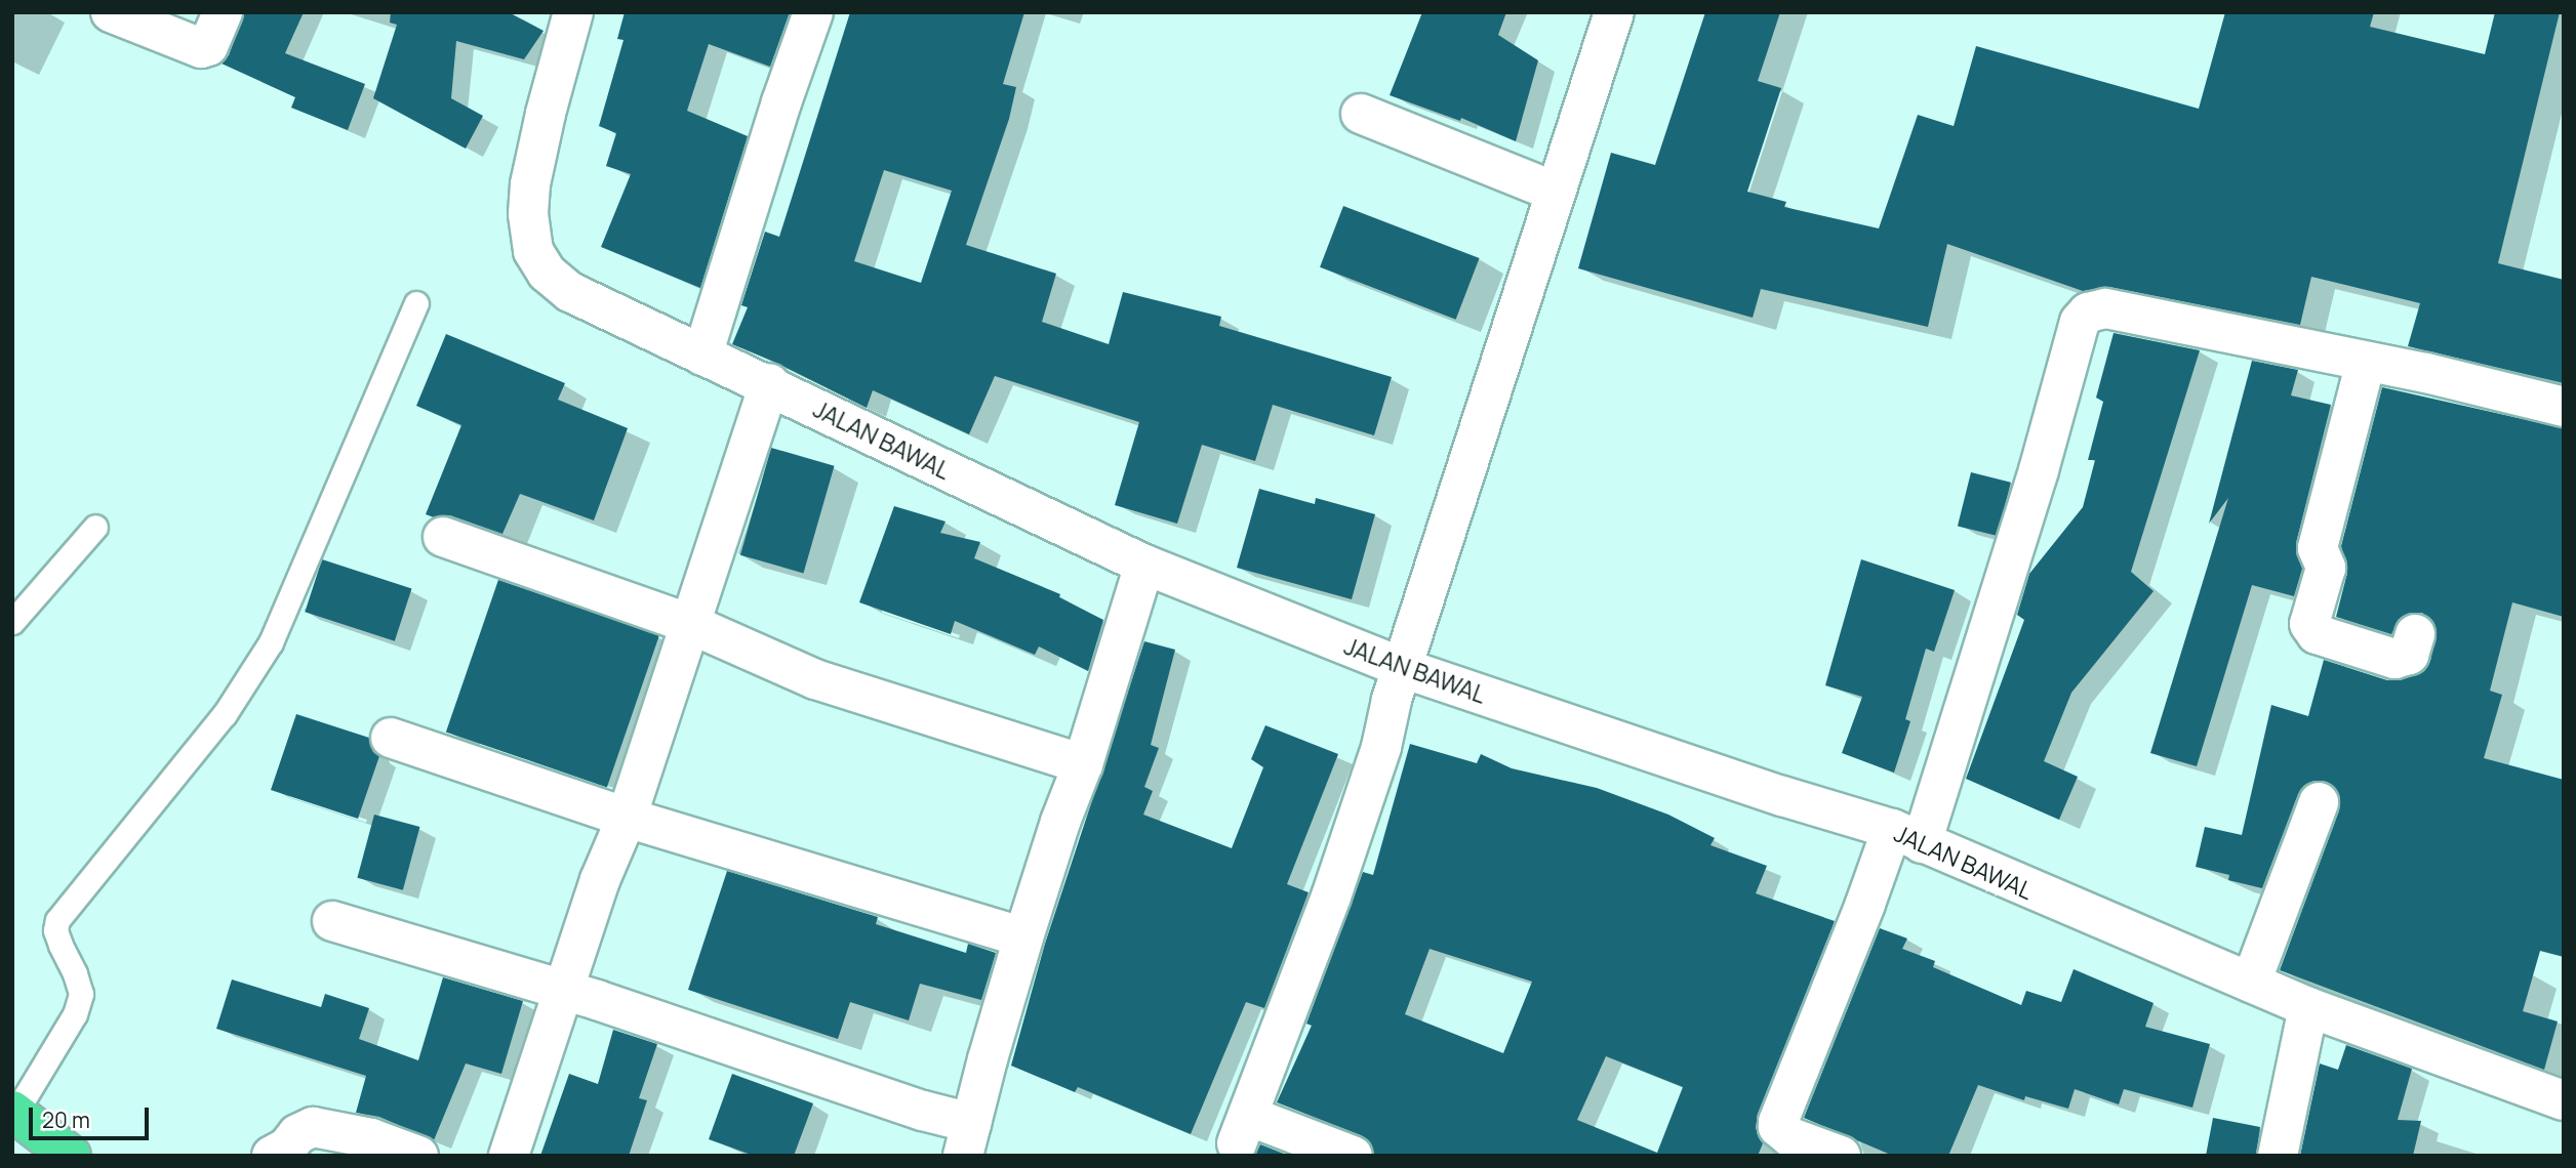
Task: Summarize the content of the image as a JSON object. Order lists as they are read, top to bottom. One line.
{"streets":{"street":["JALAN BAWAL"]},"scale_bar":"20 m"}
